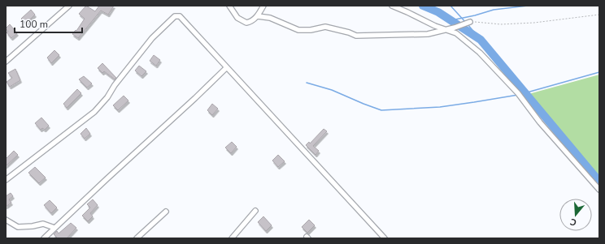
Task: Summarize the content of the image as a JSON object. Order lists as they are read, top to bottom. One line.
{"scale_bar":"100 m","north":"bottom"}
